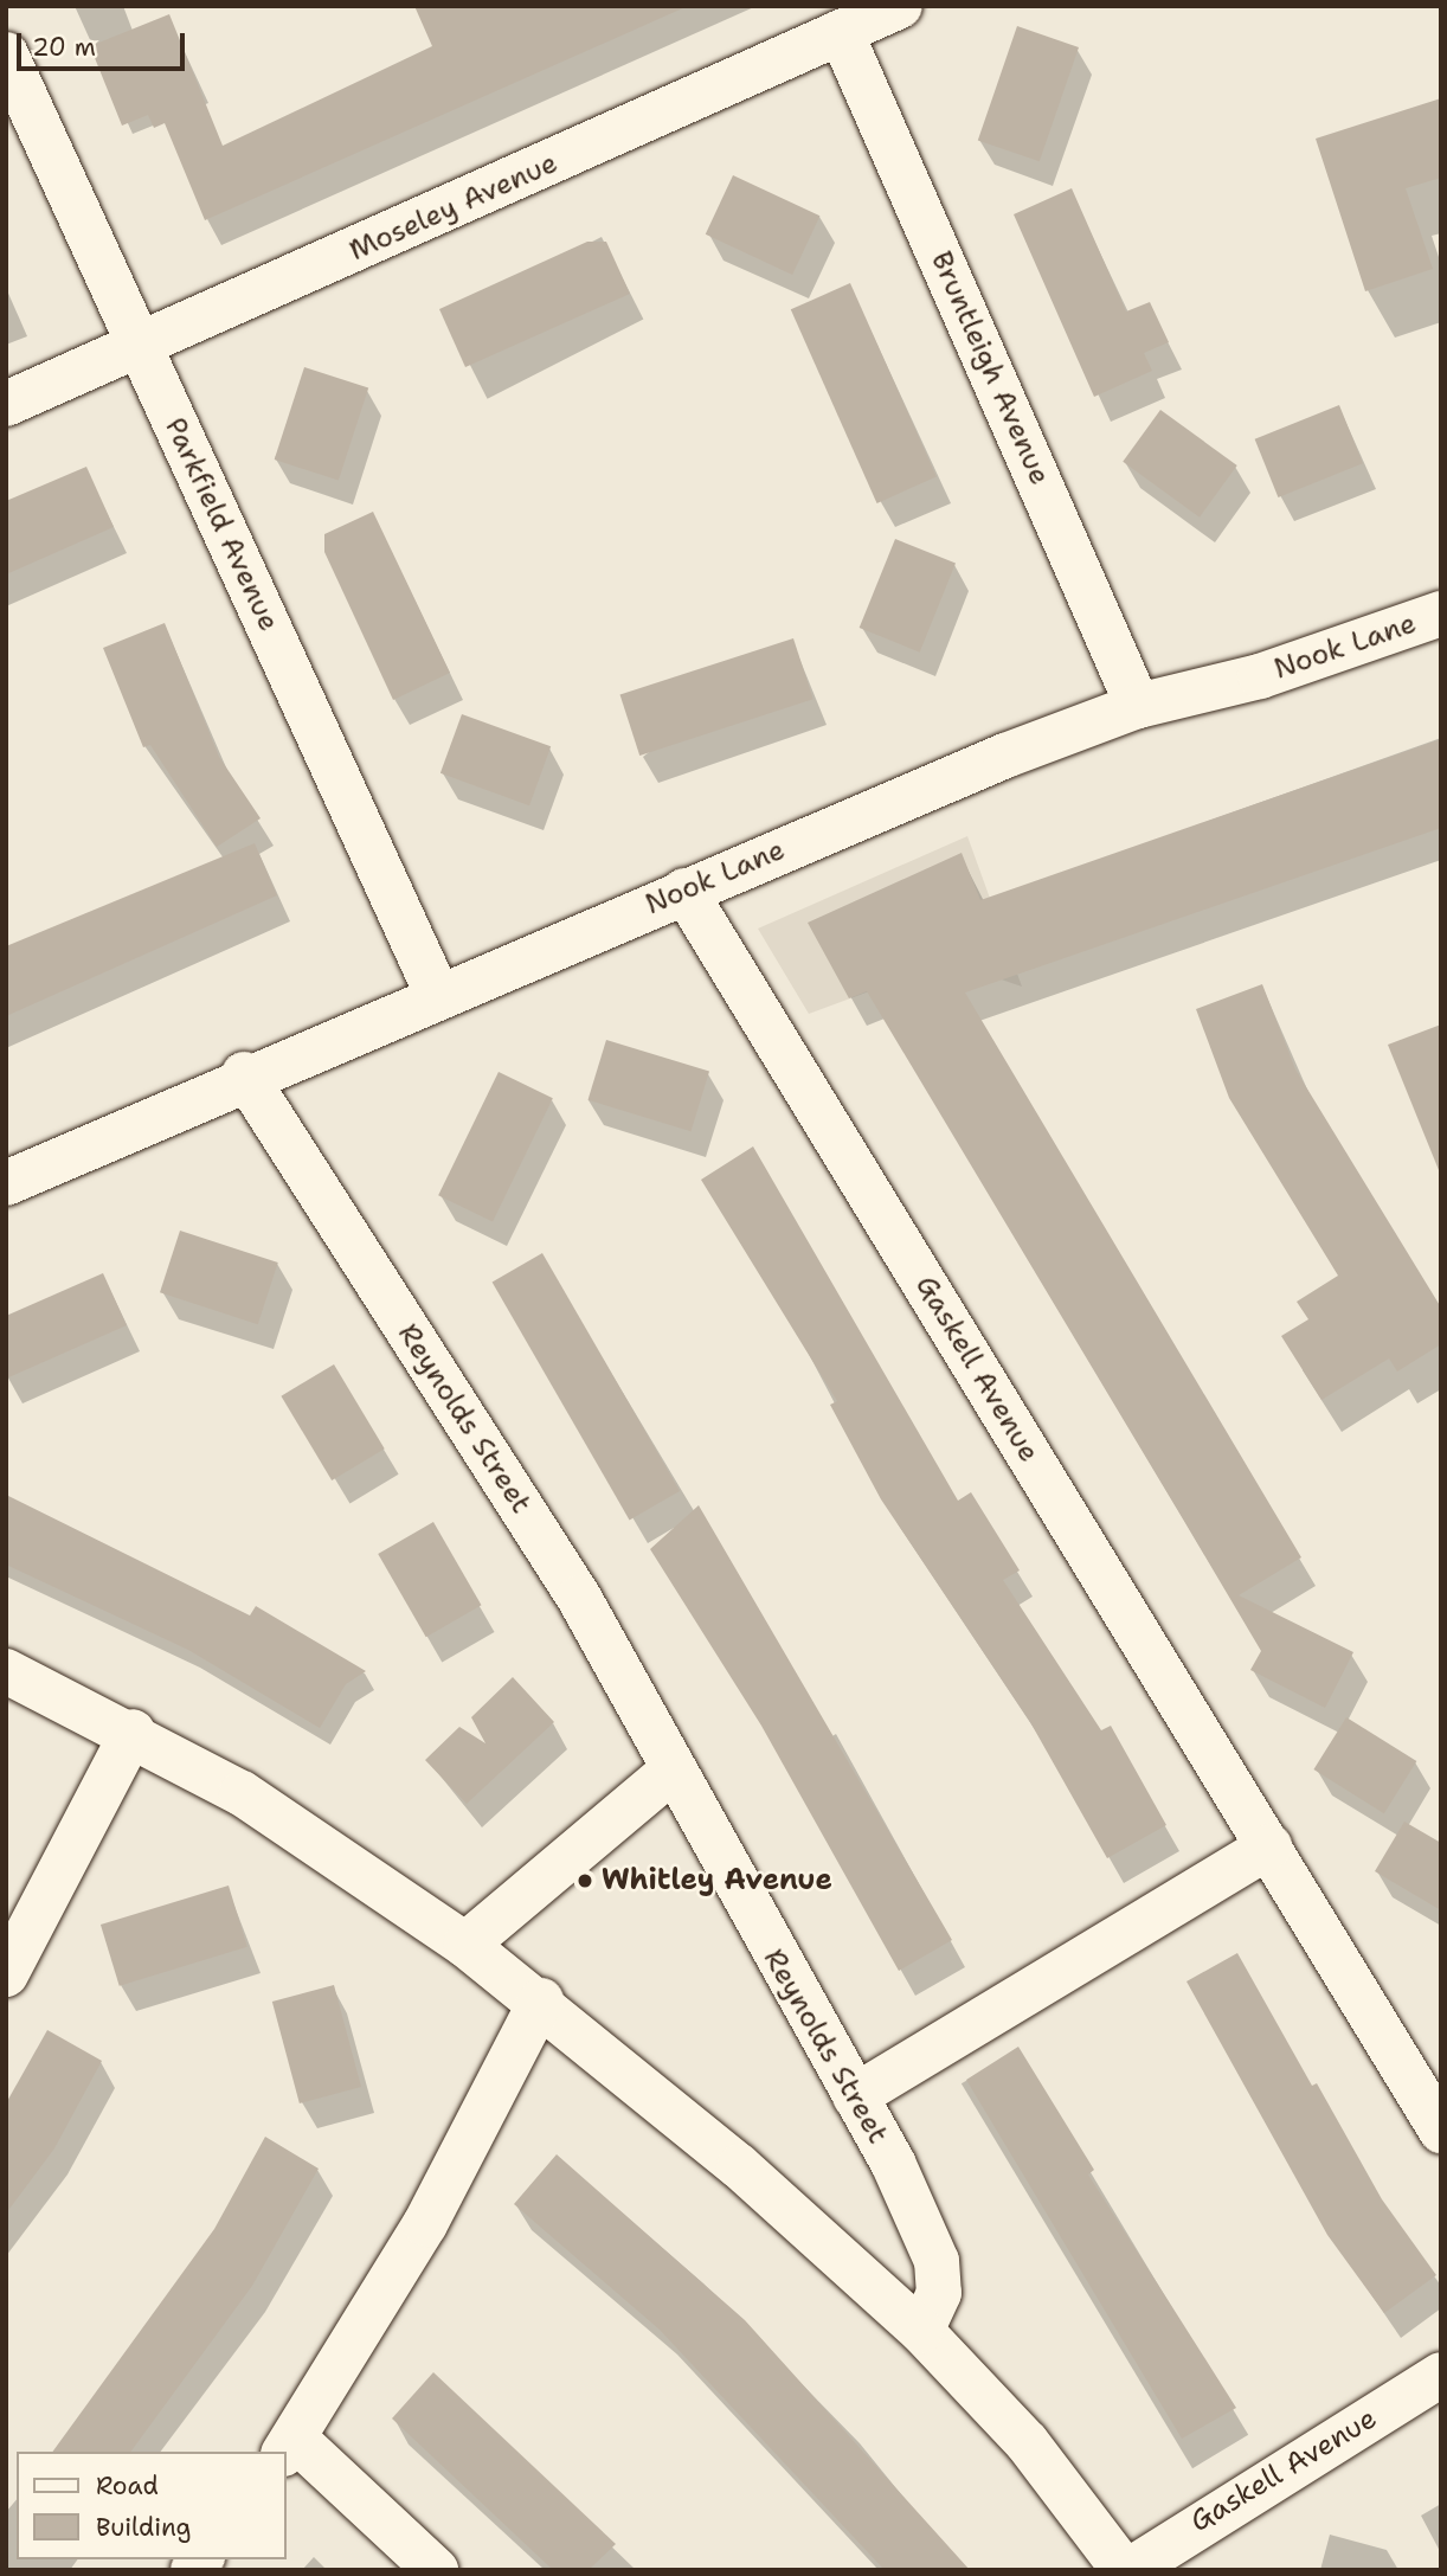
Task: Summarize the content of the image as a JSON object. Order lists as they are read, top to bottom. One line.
{"streets":{"street":["Moseley Avenue","Bruntleigh Avenue","Parkfield Avenue","Nook Lane","Gaskell Avenue","Reynolds Street"]},"crossings":[["Moseley Avenue","Bruntleigh Avenue"],["Moseley Avenue","Parkfield Avenue"],["Bruntleigh Avenue","Nook Lane"],["Parkfield Avenue","Nook Lane"],["Nook Lane","Gaskell Avenue"],["Nook Lane","Reynolds Street"]],"places":["Whitley Avenue"],"legend":["Road","Building"],"scale_bar":"20 m"}
